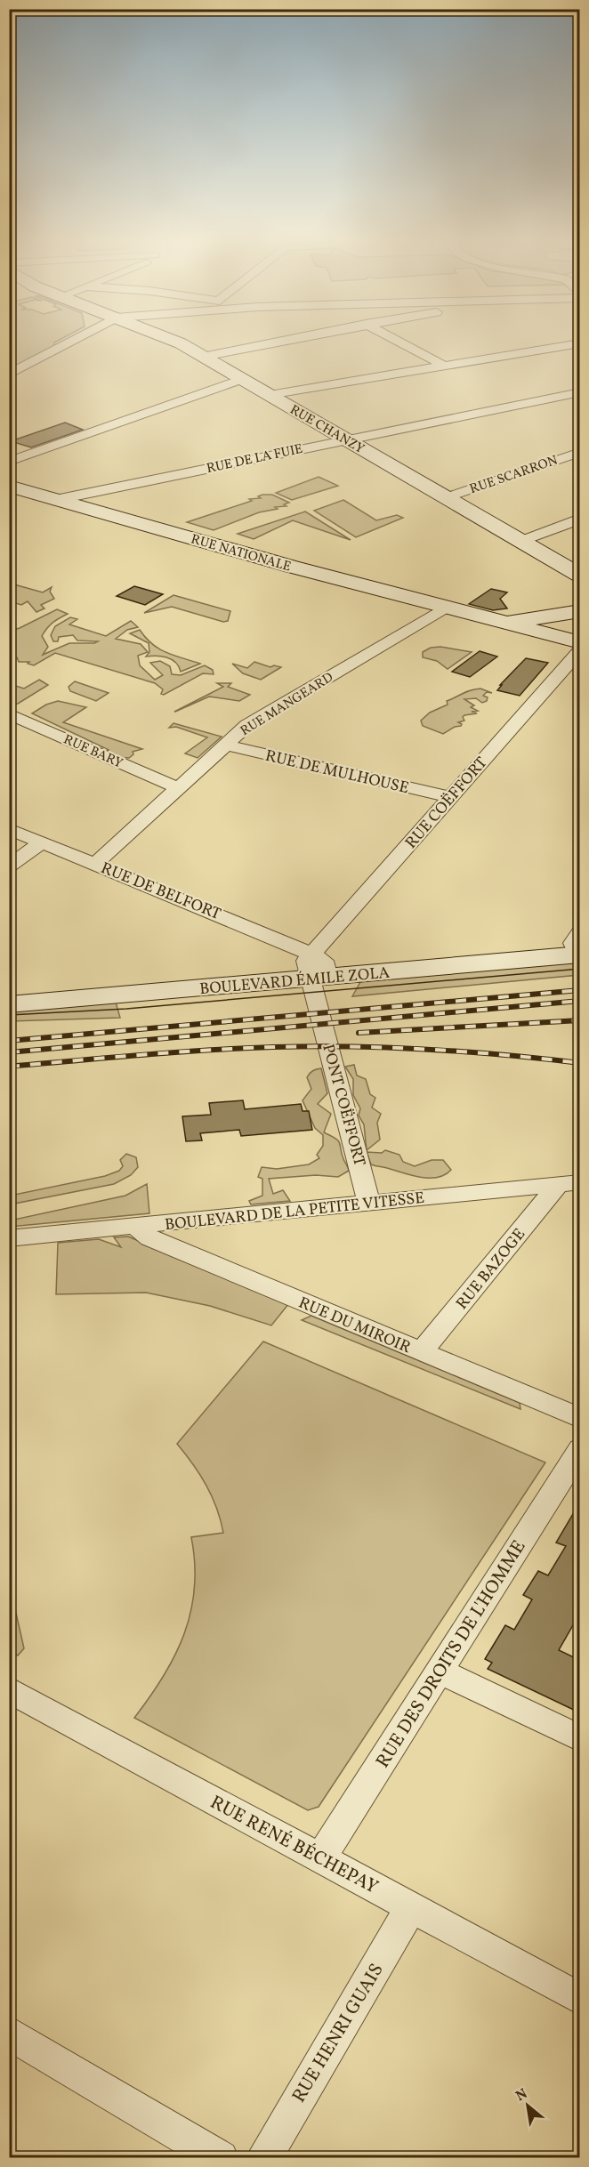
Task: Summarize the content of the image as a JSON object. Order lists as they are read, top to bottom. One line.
{"streets":{"main road":["RUE CHANZY","RUE NATIONALE","BOULEVARD ÉMILE ZOLA"],"street":["RUE DE LA FUIE","RUE SCARRON","RUE MANGEARD","RUE BARY","RUE DE MULHOUSE","RUE COËFFORT","RUE DE BELFORT","PONT COËFFORT","BOULEVARD DE LA PETITE VITESSE","RUE BAZOGE","RUE DU MIROIR","RUE DES DROITS DE L'HOMME","RUE RENÉ BÉCHEPAY","RUE HENRI GUAIS"]},"crossings":[["RUE CHANZY","RUE DE LA FUIE"],["RUE CHANZY","RUE SCARRON"],["RUE DE LA FUIE","RUE NATIONALE"],["RUE NATIONALE","RUE MANGEARD"],["RUE MANGEARD","RUE BARY"],["RUE MANGEARD","RUE DE MULHOUSE"],["RUE MANGEARD","RUE DE BELFORT"],["RUE DE MULHOUSE","RUE COËFFORT"],["RUE COËFFORT","RUE DE BELFORT"],["RUE COËFFORT","BOULEVARD ÉMILE ZOLA"],["RUE COËFFORT","PONT COËFFORT"],["RUE DE BELFORT","BOULEVARD ÉMILE ZOLA"],["RUE DE BELFORT","PONT COËFFORT"],["BOULEVARD ÉMILE ZOLA","PONT COËFFORT"],["PONT COËFFORT","BOULEVARD DE LA PETITE VITESSE"],["BOULEVARD DE LA PETITE VITESSE","RUE BAZOGE"],["BOULEVARD DE LA PETITE VITESSE","RUE DU MIROIR"],["RUE BAZOGE","RUE DU MIROIR"],["RUE DES DROITS DE L'HOMME","RUE RENÉ BÉCHEPAY"],["RUE RENÉ BÉCHEPAY","RUE HENRI GUAIS"]],"north":"top left"}
